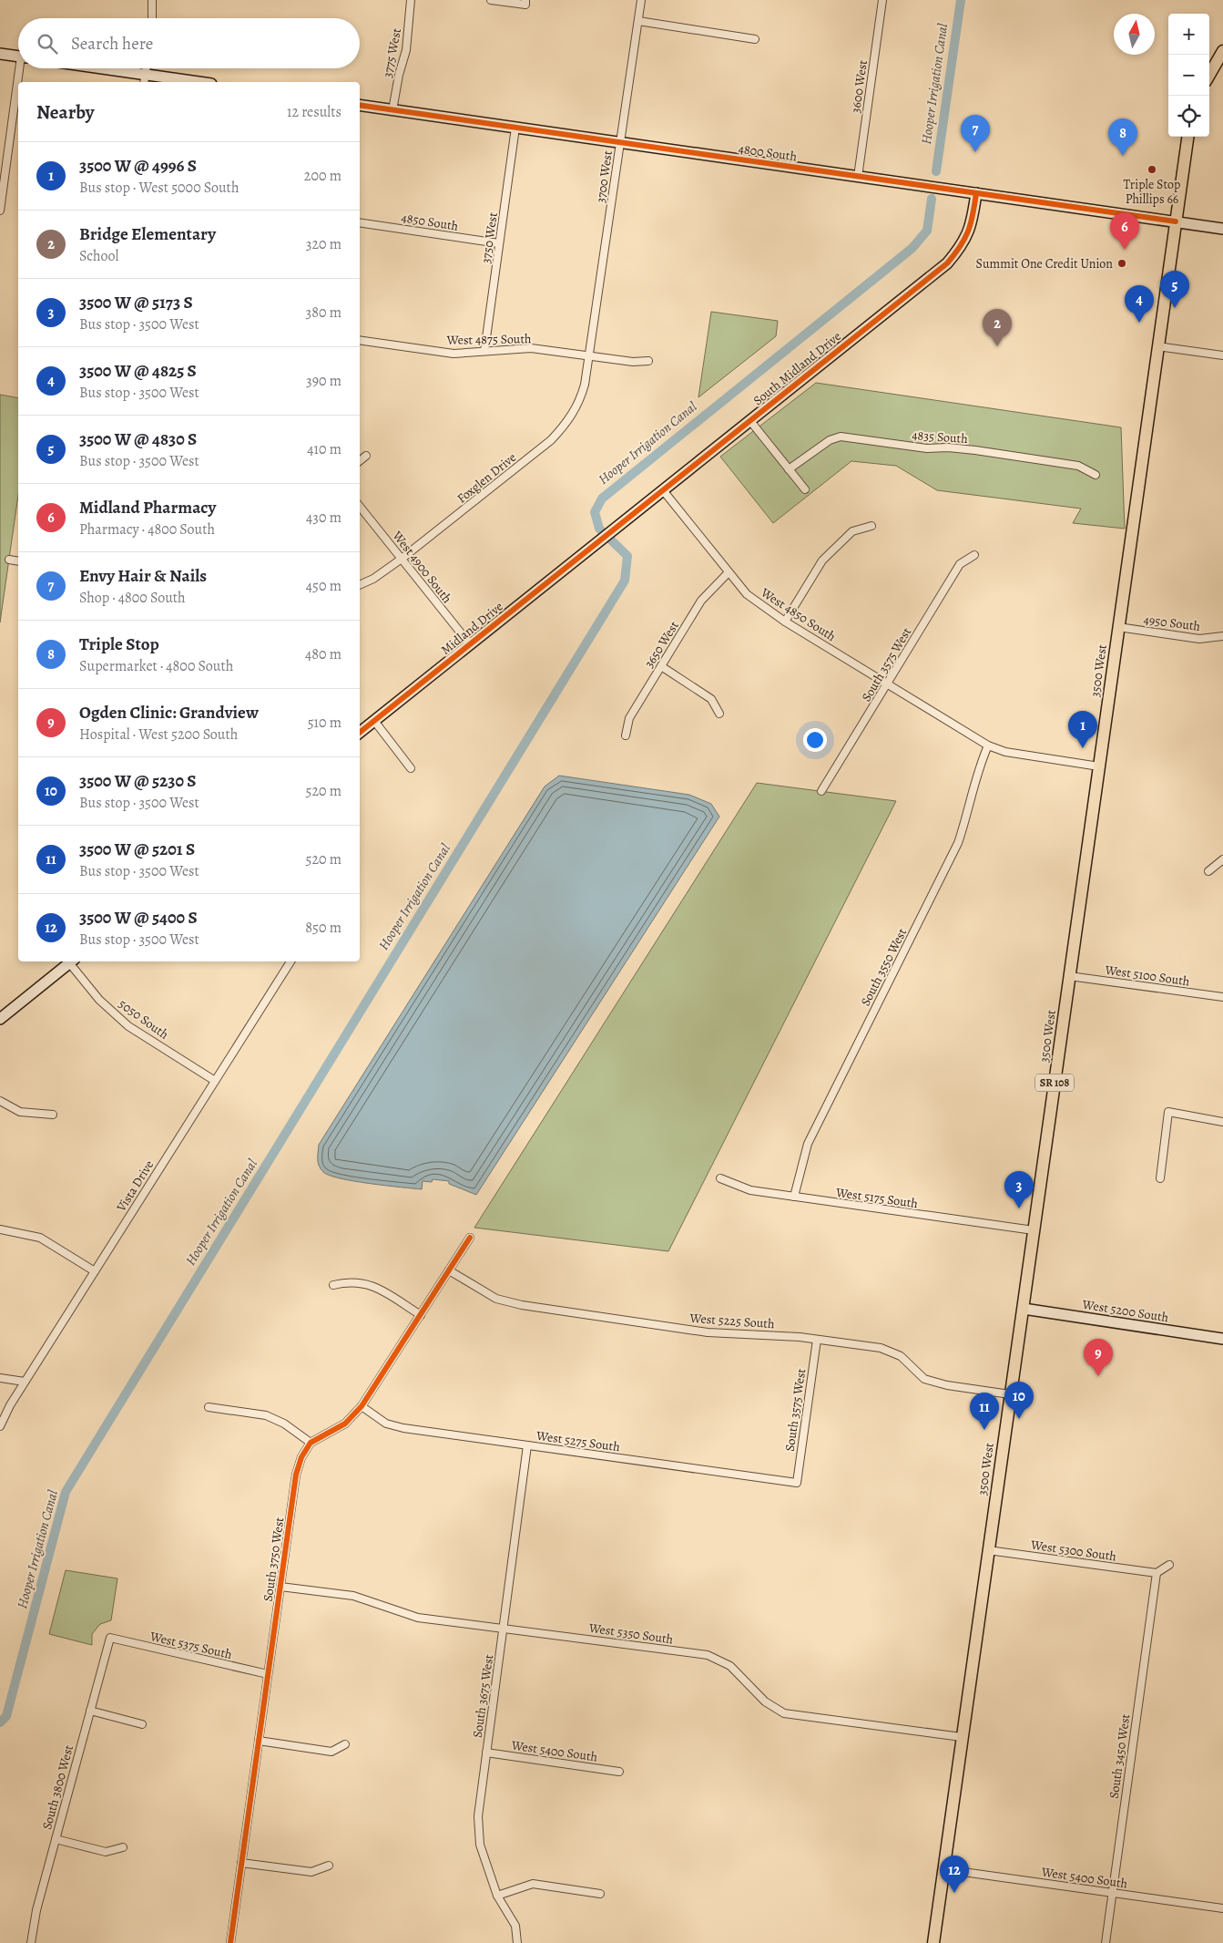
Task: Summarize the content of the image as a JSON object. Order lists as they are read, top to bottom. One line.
{"streets":{"main road":["3500 West","SR 108"],"street":["3775 West","3600 West","4800 South","3700 West","4850 South","3750 West","West 4875 South","South Midland Drive","4835 South","Foxglen Drive","West 4900 South","West 4850 South","4950 South","Midland Drive","3650 West","South 3575 West","South 3550 West","West 5100 South","5050 South","Vista Drive","West 5175 South","West 5200 South","West 5225 South","West 5275 South","West 5300 South","South 3750 West","West 5350 South","West 5375 South","South 3675 West","West 5400 South","South 3450 West","South 3800 West"]},"crossings":[["3775 West","4800 South"],["3600 West","4800 South"],["4800 South","3700 West"],["4800 South","3750 West"],["4800 South","South Midland Drive"],["4800 South","3500 West"],["3700 West","West 4875 South"],["3700 West","Foxglen Drive"],["4850 South","3750 West"],["3750 West","West 4875 South"],["West 4875 South","Foxglen Drive"],["South Midland Drive","West 4850 South"],["South Midland Drive","Midland Drive"],["Foxglen Drive","West 4900 South"],["West 4900 South","Midland Drive"],["West 4850 South","3650 West"],["West 4850 South","South 3575 West"],["West 4850 South","3500 West"],["West 4850 South","South 3550 West"],["4950 South","3500 West"],["South 3575 West","West 5225 South"],["South 3575 West","West 5275 South"],["3500 West","West 5100 South"],["3500 West","West 5175 South"],["3500 West","West 5200 South"],["3500 West","West 5225 South"],["3500 West","West 5300 South"],["3500 West","West 5350 South"],["3500 West","West 5400 South"],["South 3550 West","West 5175 South"],["5050 South","Vista Drive"],["West 5275 South","South 3675 West"],["West 5300 South","South 3450 West"],["South 3750 West","West 5350 South"],["South 3750 West","West 5375 South"],["West 5350 South","South 3675 West"],["West 5375 South","South 3800 West"],["South 3675 West","West 5400 South"],["West 5400 South","South 3450 West"]],"water":["Hooper Irrigation Canal"],"places":["Triple Stop Phillips 66","Summit One Credit Union"],"north":"top","page":{"map_buttons":["+","−"],"search":"Search here","heading":["Nearby","12 results"],"pins":["7","8","6","5","4","2","1","3","9","10","11","12"],"list":[{"mark":"1","name":"3500 W @ 4996 S","note":"Bus stop · West 5000 South","value":"200 m"},{"mark":"2","name":"Bridge Elementary","note":"School","value":"320 m"},{"mark":"3","name":"3500 W @ 5173 S","note":"Bus stop · 3500 West","value":"380 m"},{"mark":"4","name":"3500 W @ 4825 S","note":"Bus stop · 3500 West","value":"390 m"},{"mark":"5","name":"3500 W @ 4830 S","note":"Bus stop · 3500 West","value":"410 m"},{"mark":"6","name":"Midland Pharmacy","note":"Pharmacy · 4800 South","value":"430 m"},{"mark":"7","name":"Envy Hair & Nails","note":"Shop · 4800 South","value":"450 m"},{"mark":"8","name":"Triple Stop","note":"Supermarket · 4800 South","value":"480 m"},{"mark":"9","name":"Ogden Clinic: Grandview","note":"Hospital · West 5200 South","value":"510 m"},{"mark":"10","name":"3500 W @ 5230 S","note":"Bus stop · 3500 West","value":"520 m"},{"mark":"11","name":"3500 W @ 5201 S","note":"Bus stop · 3500 West","value":"520 m"},{"mark":"12","name":"3500 W @ 5400 S","note":"Bus stop · 3500 West","value":"850 m"}]}}
